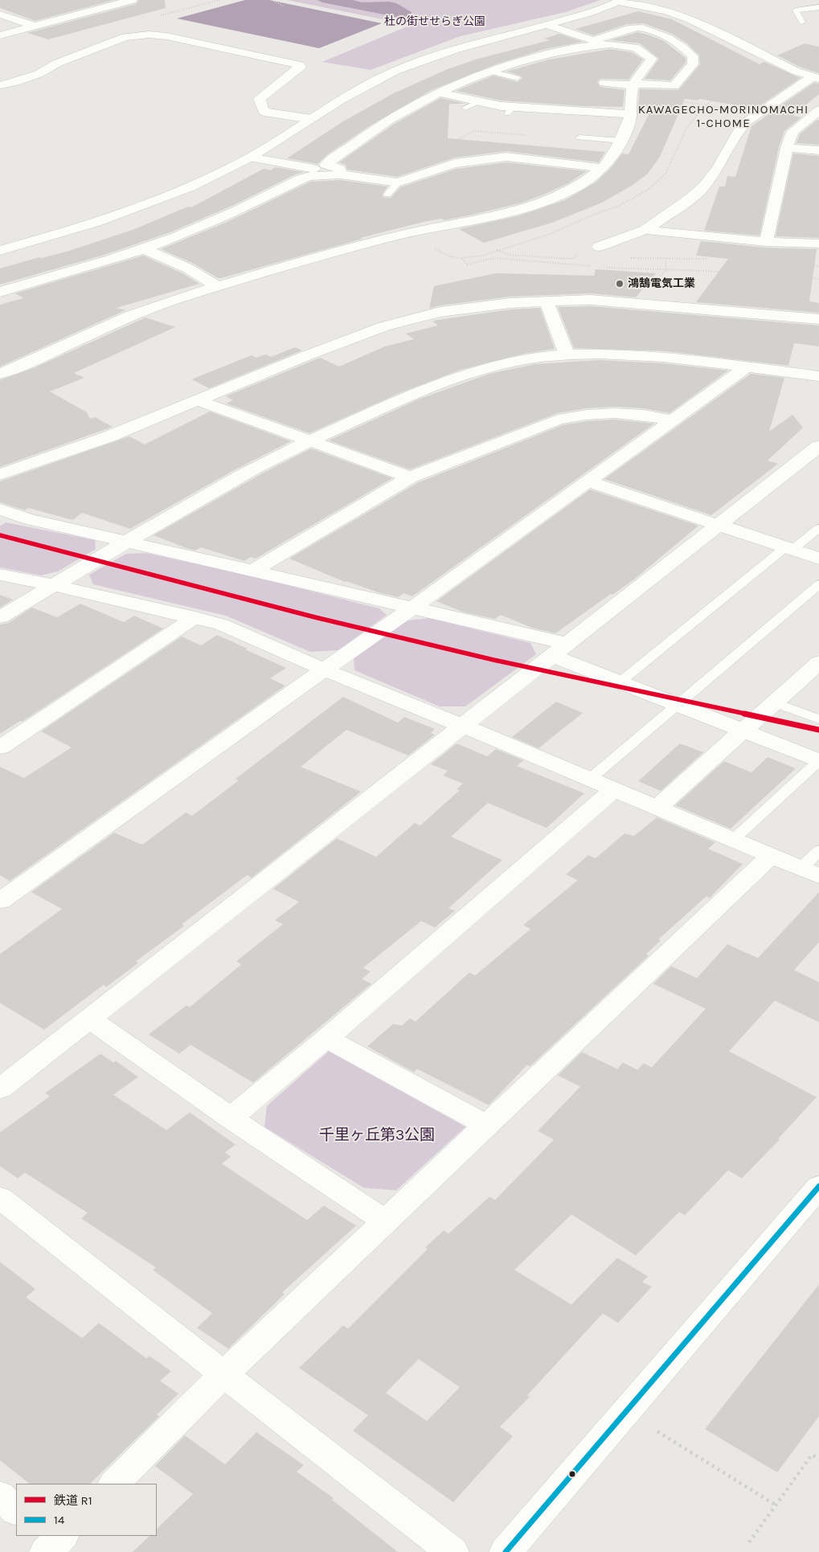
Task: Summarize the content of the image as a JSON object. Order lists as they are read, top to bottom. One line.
{"districts":["KAWAGECHO-MORINOMACHI 1-CHOME"],"parks":["杜の街せせらぎ公園","千里ヶ丘第3公園"],"places":["鴻鵠電気工業"],"lines":["rail line R1","transit line 14"],"legend":["鉄道 R1","14"]}
